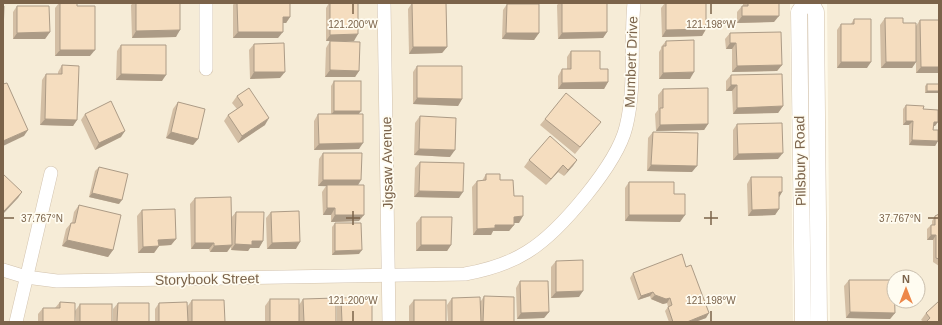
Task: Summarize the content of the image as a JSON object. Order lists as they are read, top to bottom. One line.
{"streets":{"street":["Mumbert Drive","Pillsbury Road","Jigsaw Avenue","Storybook Street"]},"crossings":[["Mumbert Drive","Jigsaw Avenue"],["Mumbert Drive","Storybook Street"],["Jigsaw Avenue","Storybook Street"]],"north":"top","coordinates":["121.200°W","121.198°W","37.767°N"]}
